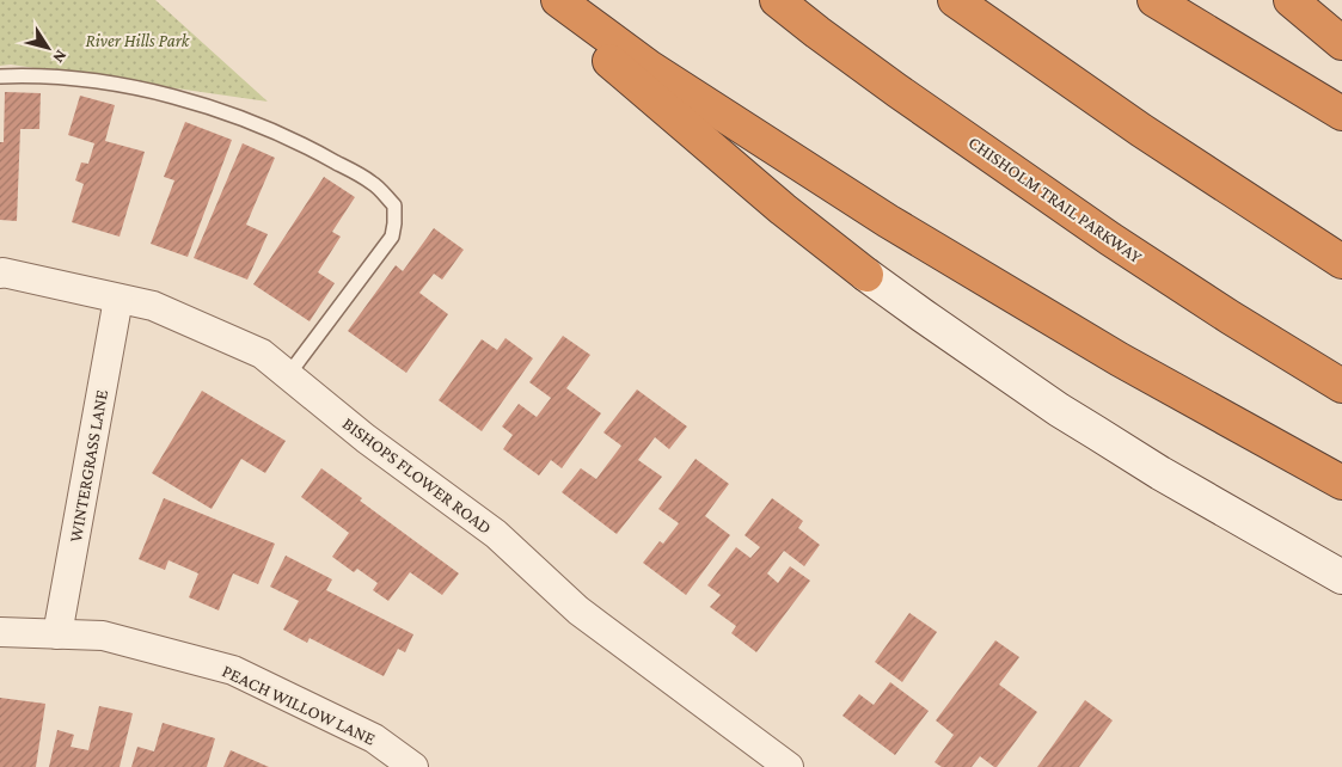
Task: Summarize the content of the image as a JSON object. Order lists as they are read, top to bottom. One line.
{"streets":{"highway":["CHISHOLM TRAIL PARKWAY"],"street":["WINTERGRASS LANE","BISHOPS FLOWER ROAD","PEACH WILLOW LANE"]},"crossings":[["WINTERGRASS LANE","BISHOPS FLOWER ROAD"],["WINTERGRASS LANE","PEACH WILLOW LANE"]],"parks":["River Hills Park"],"north":"bottom right"}
